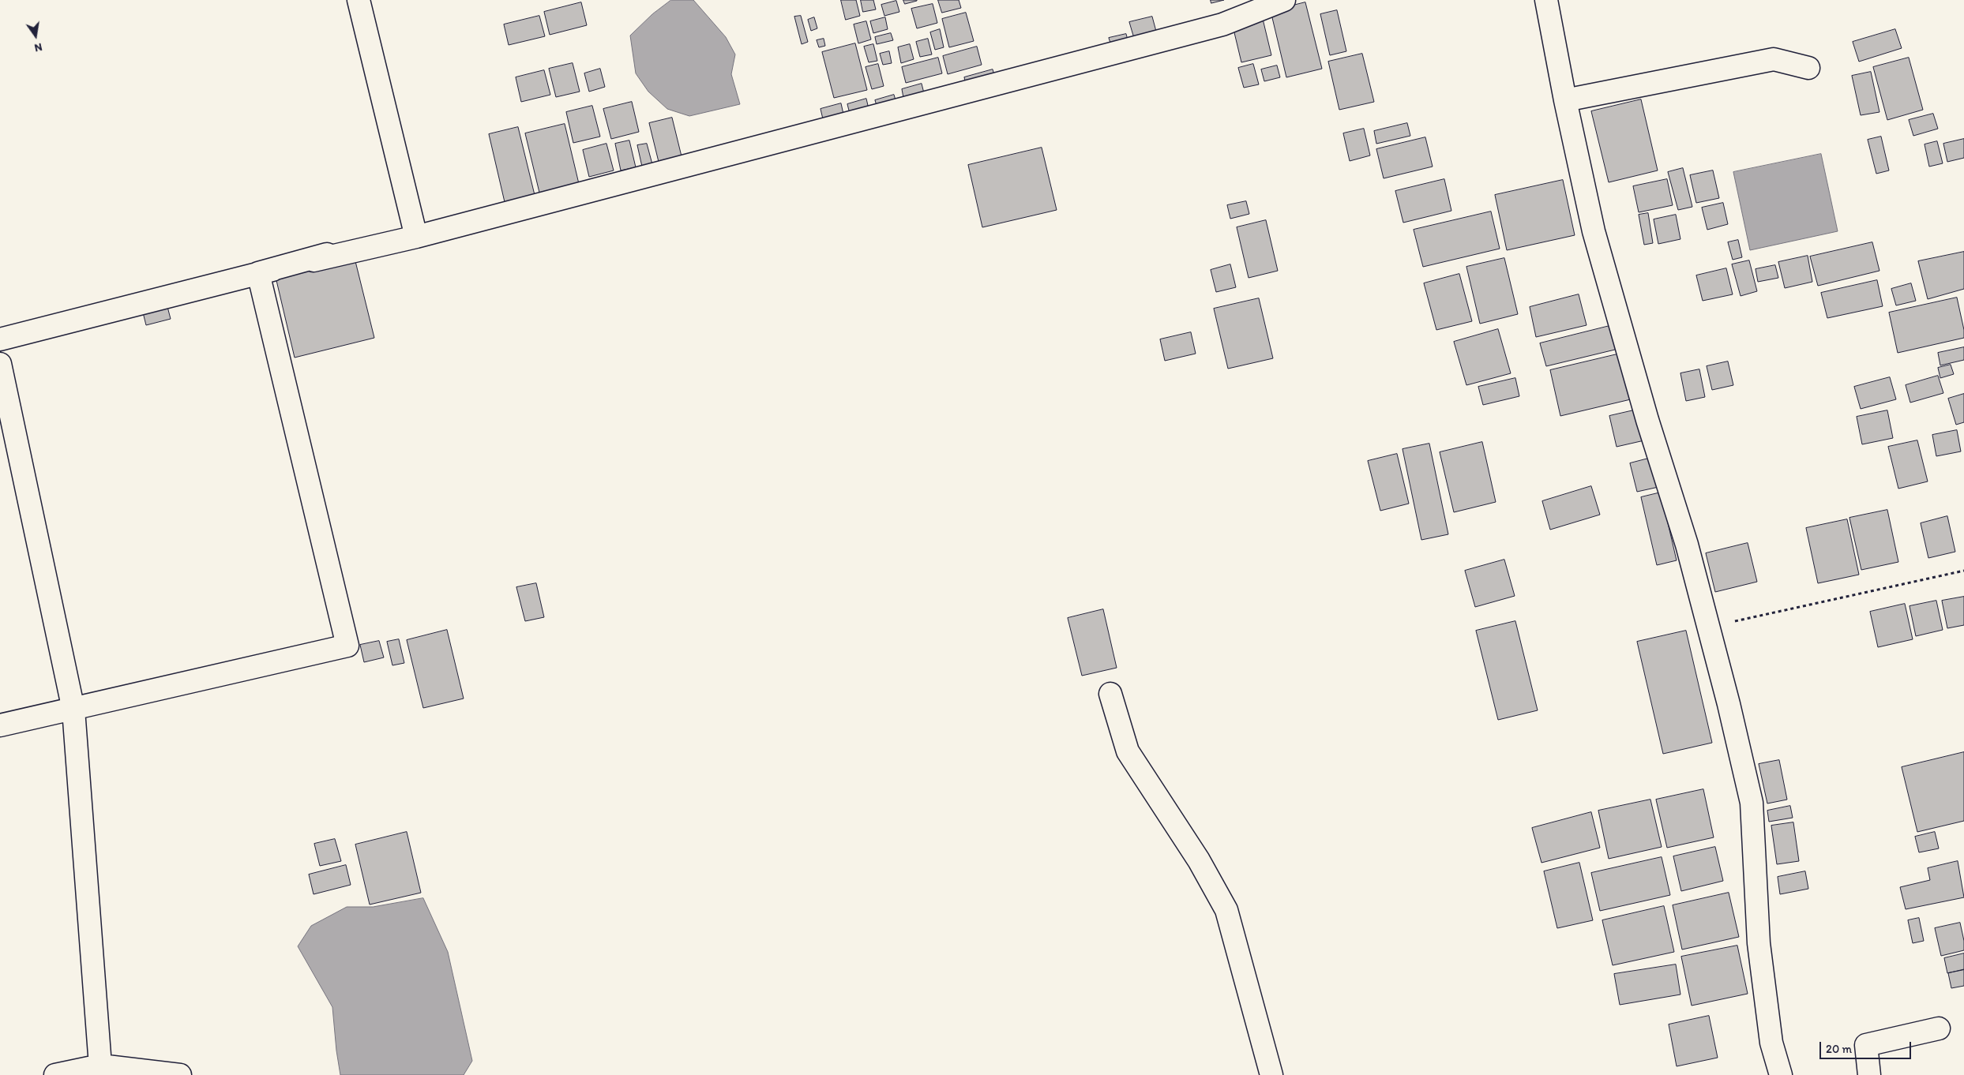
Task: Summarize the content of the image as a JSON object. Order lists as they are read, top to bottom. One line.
{"scale_bar":"20 m","north":"bottom"}
